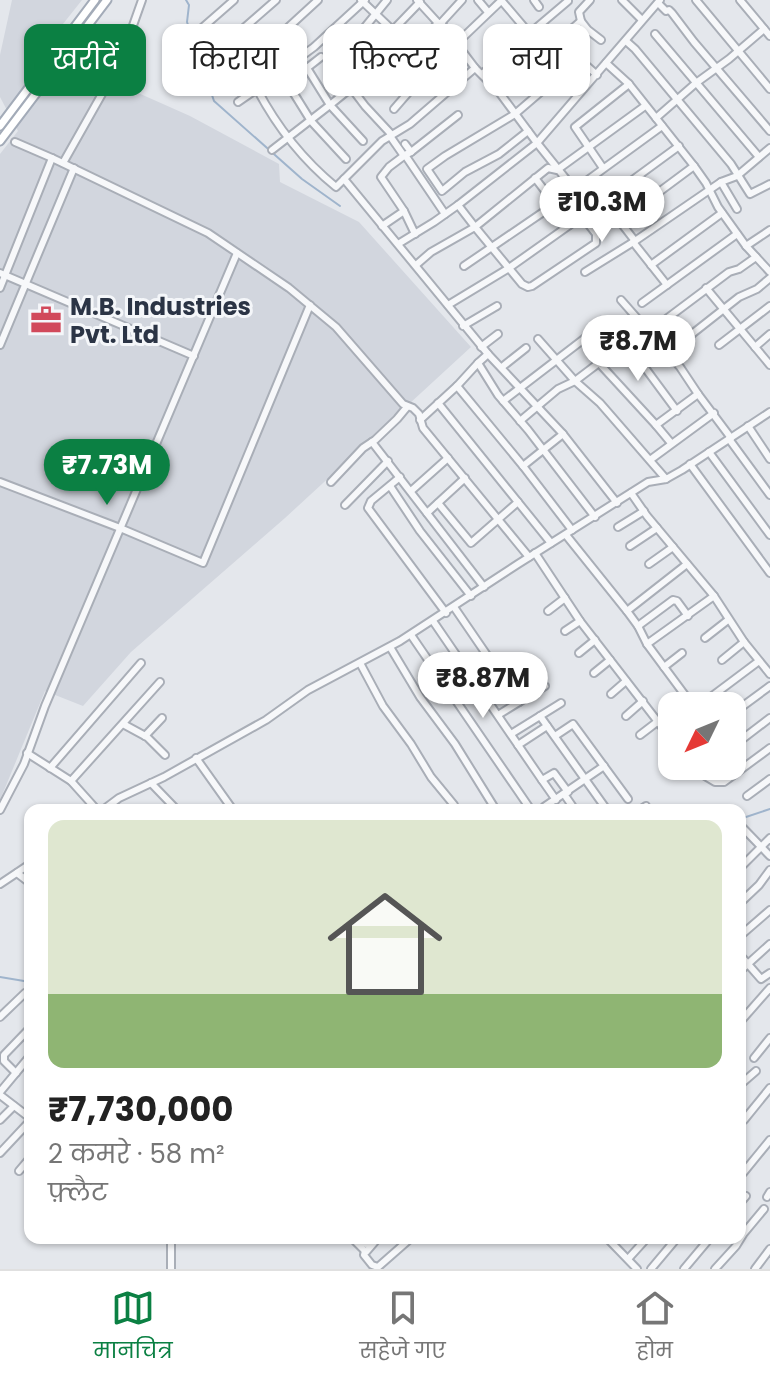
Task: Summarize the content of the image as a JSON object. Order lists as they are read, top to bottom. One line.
{"places":{"office":["M.B. Industries Pvt. Ltd"]},"north":"bottom left","page":{"chip":["खरीदें","किराया","फ़िल्टर","नया"],"price":["₹10.3M","₹8.7M","₹7.73M","₹8.87M"],"list":[{"name":"₹7,730,000","note":"2 कमरे · 58 m² · फ़्लैट"}],"tabs":["मानचित्र","सहेजे गए","होम"]}}
